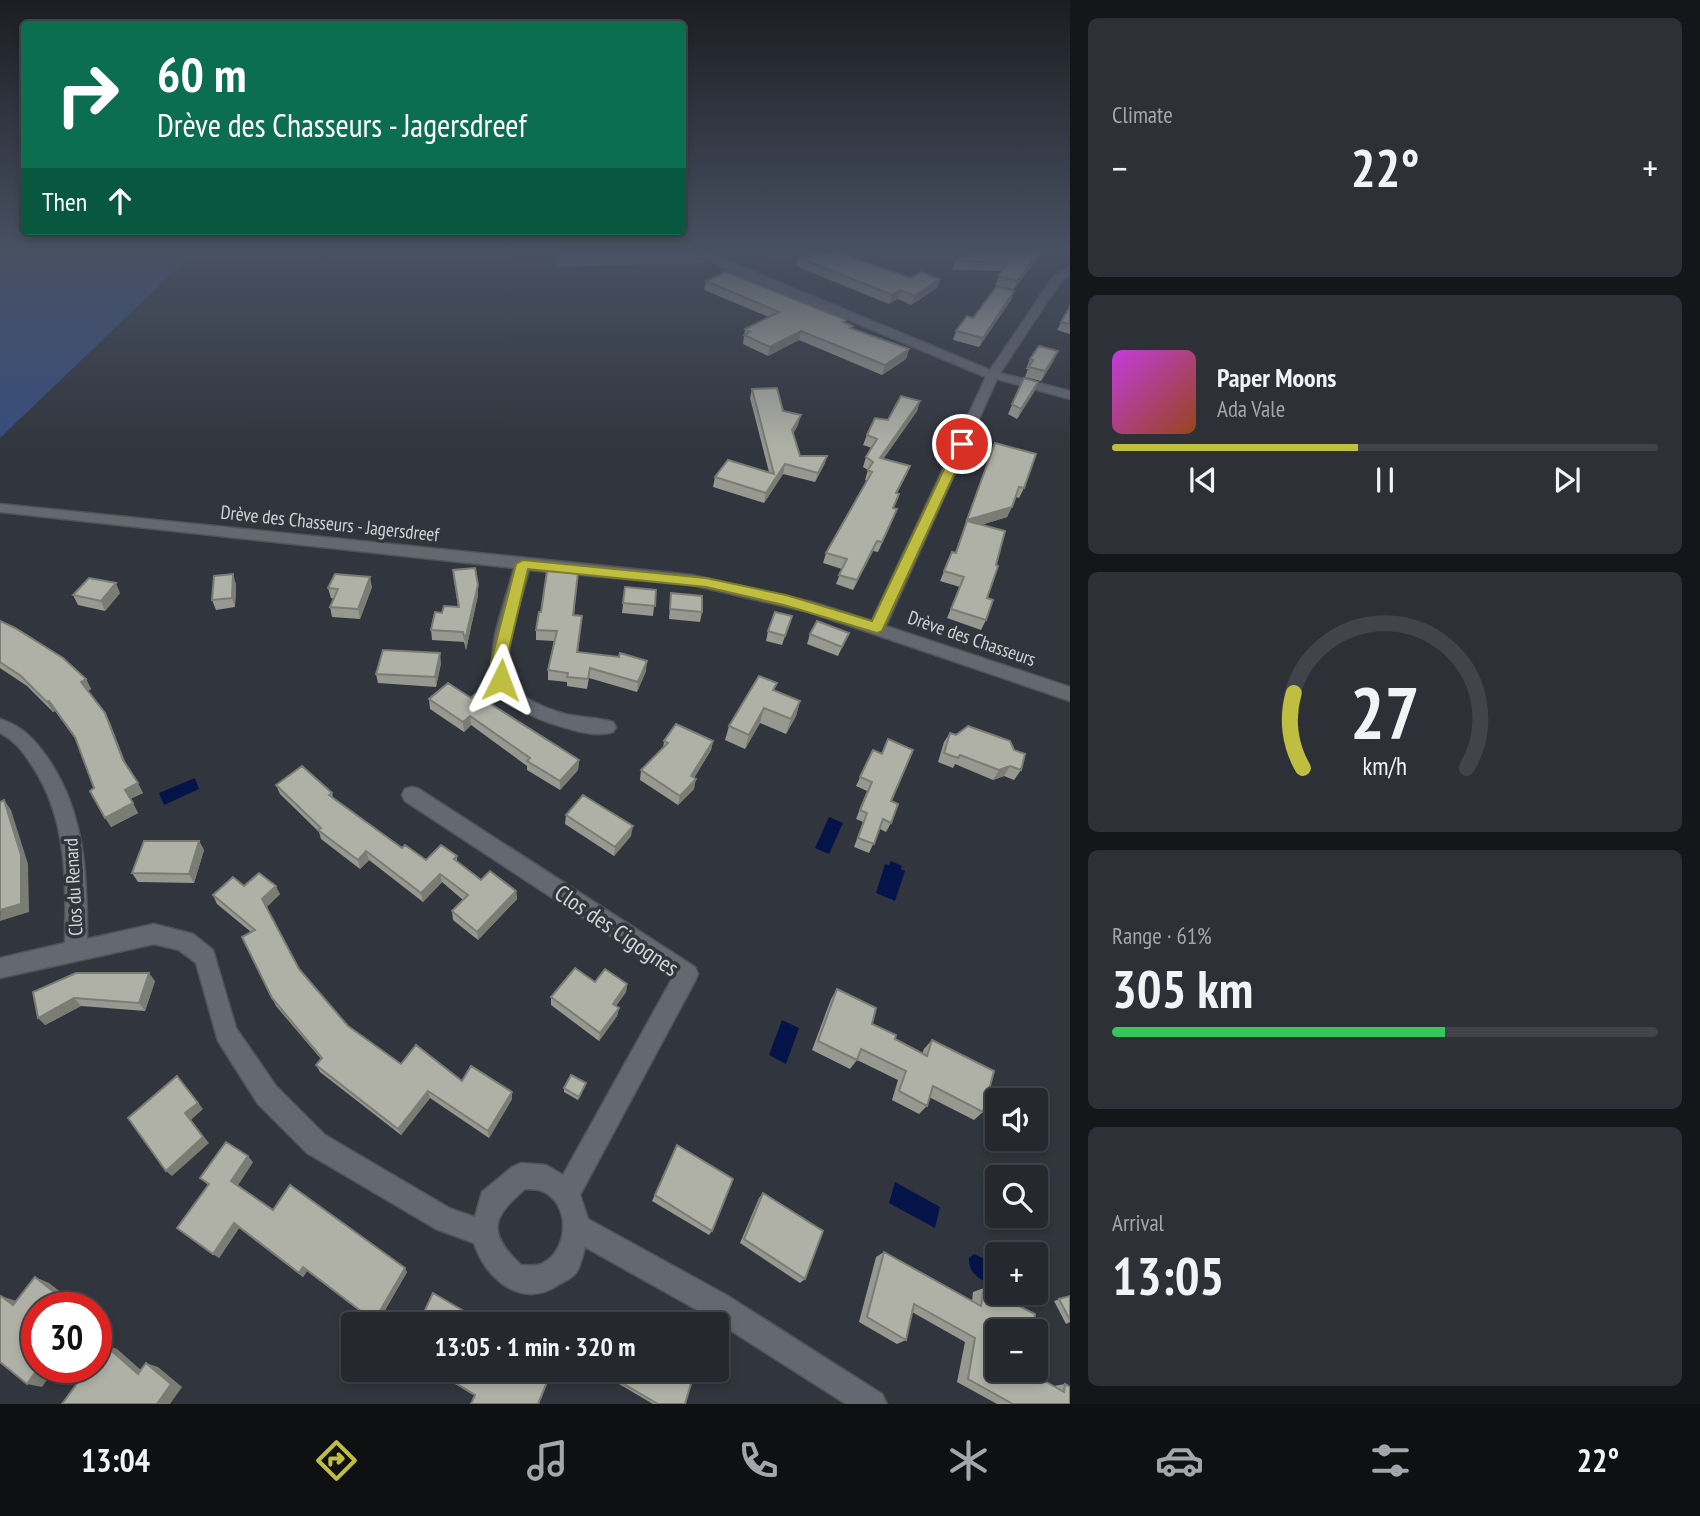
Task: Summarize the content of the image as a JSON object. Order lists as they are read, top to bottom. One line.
{"streets":{"street":["Drève des Chasseurs - Jagersdreef","Drève des Chasseurs","Clos du Renard","Clos des Cigognes"]},"crossings":[["Drève des Chasseurs - Jagersdreef","Drève des Chasseurs"]],"page":{"tile":["Climate",["Range · 61%","305 km"],["Arrival","13:05"]],"turn":["60 m","Drève des Chasseurs - Jagersdreef"],"heat":["−","22°","+"],"then":"Then","song":["Paper Moons","Ada Vale"],"map_buttons":["+","−"],"limit":"30","trip":"13:05 · 1 min · 320 m","tabs":["13:04","22°"],"gauge":["27","km/h"]}}
